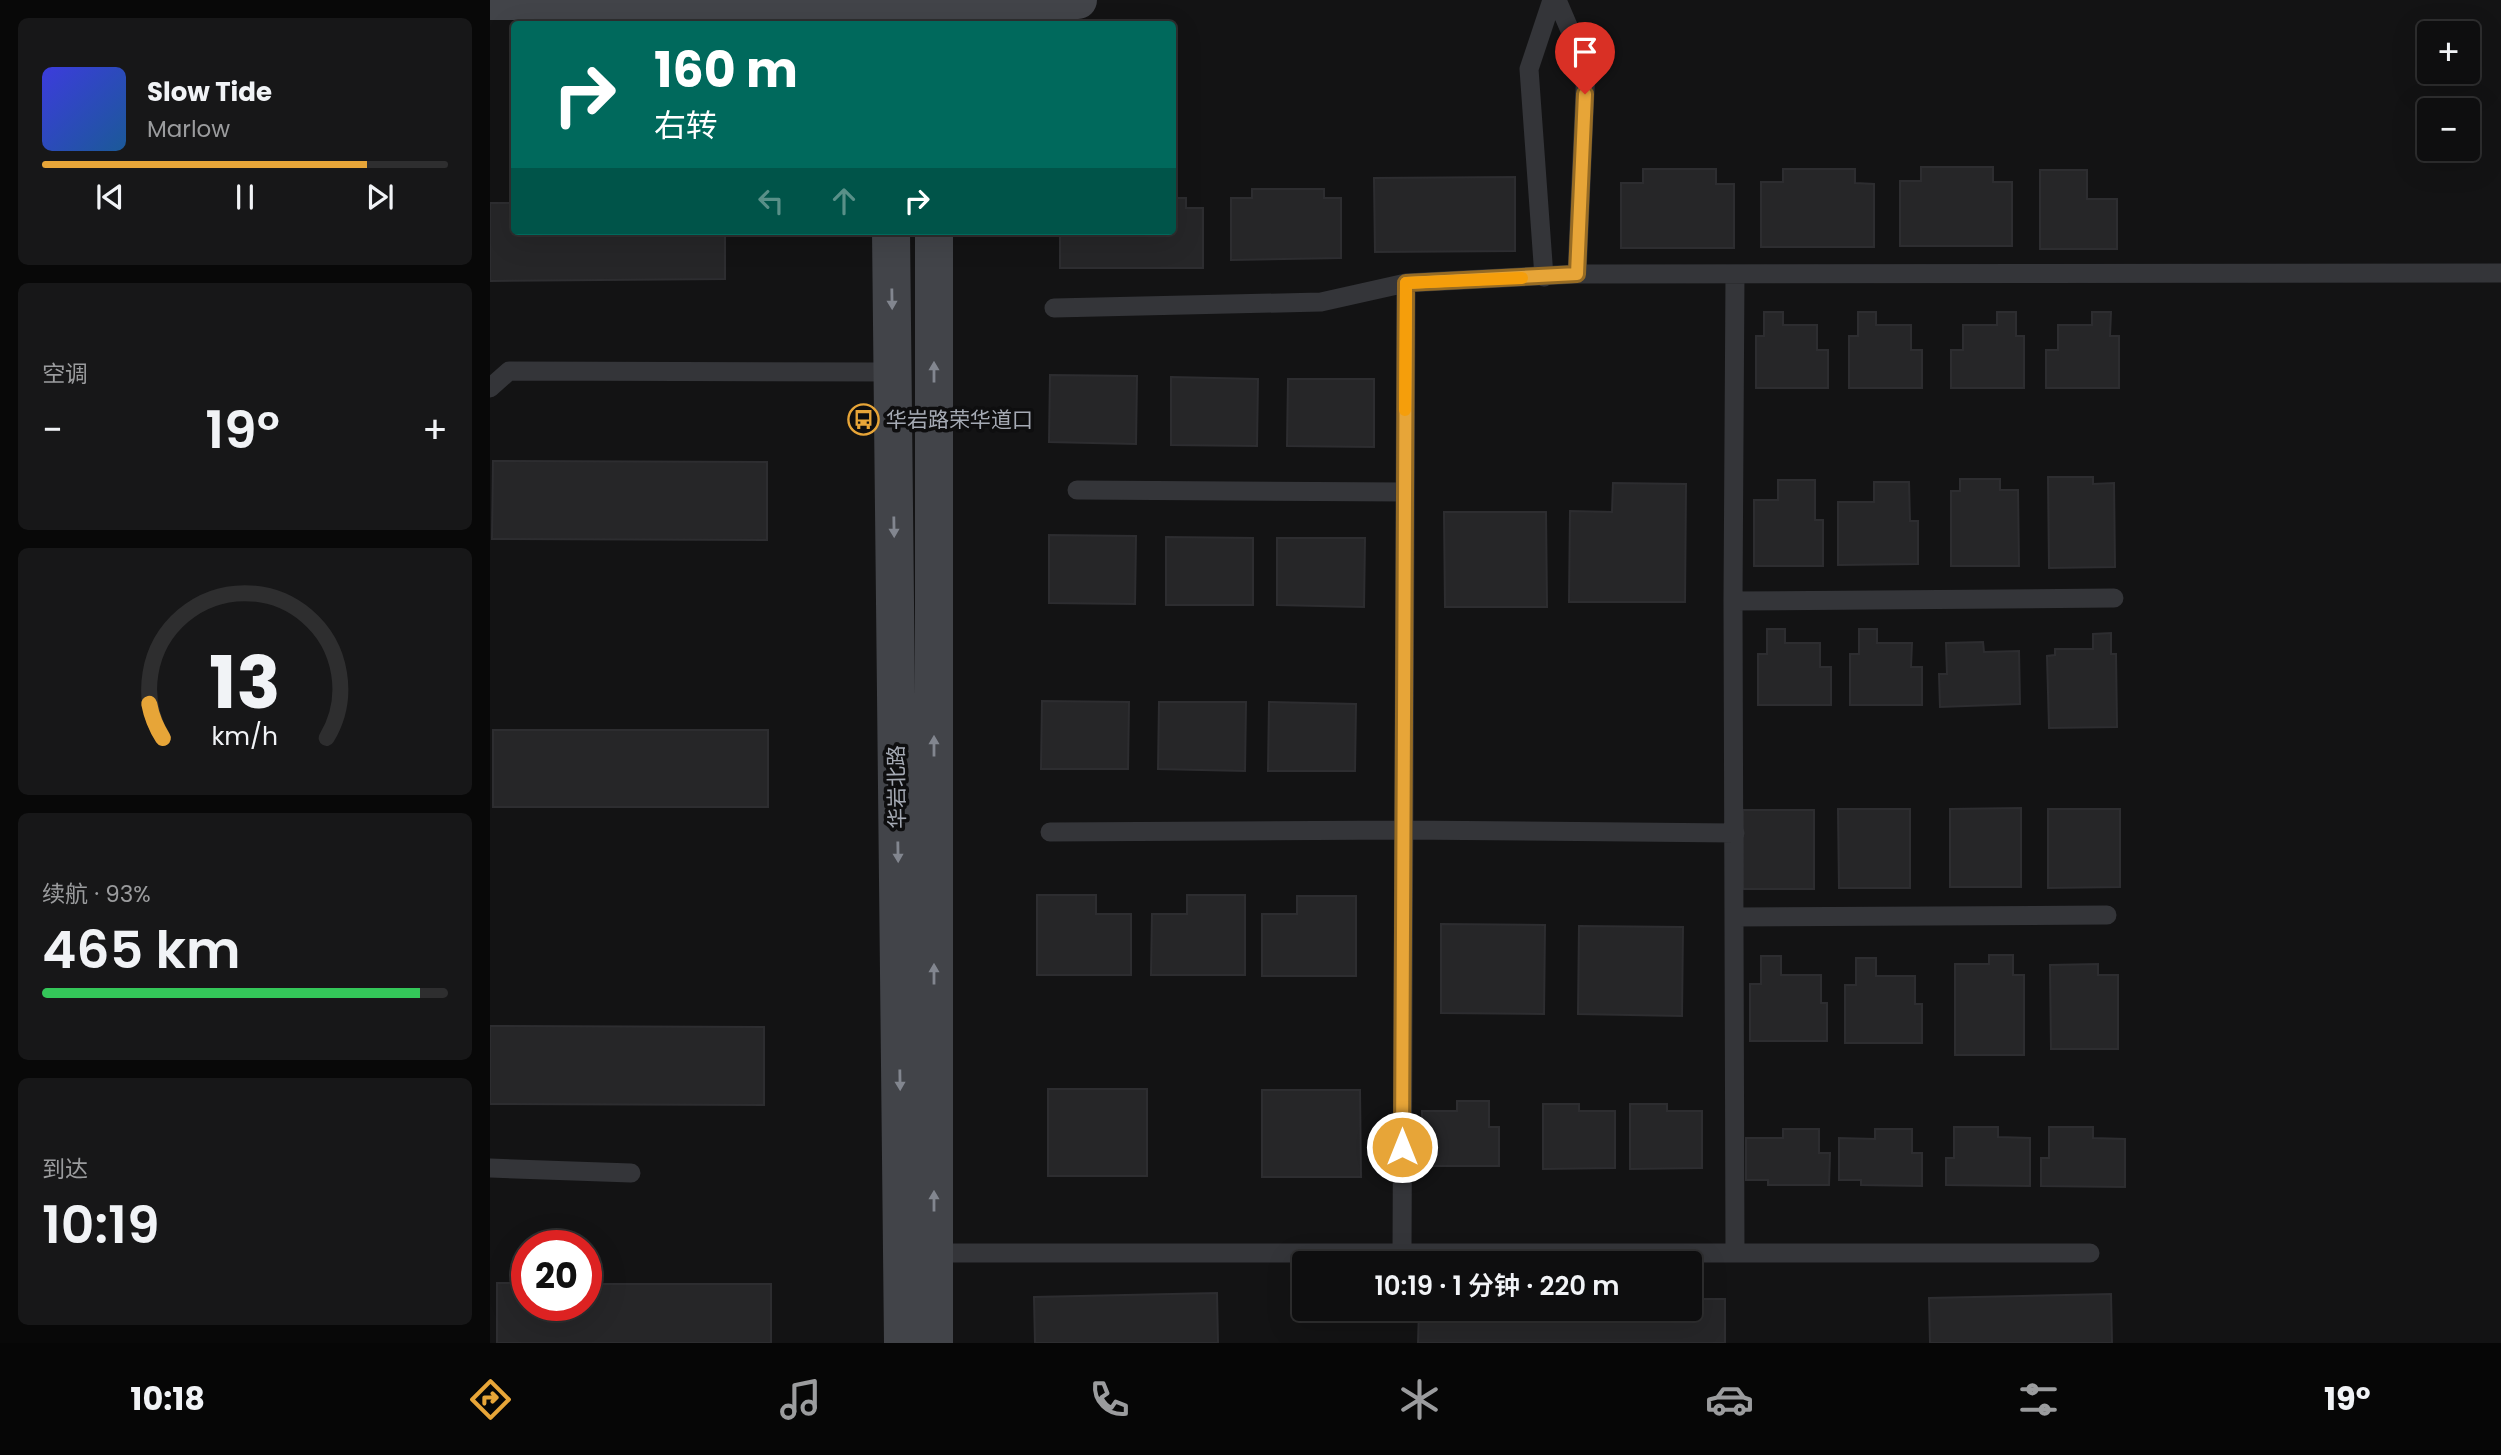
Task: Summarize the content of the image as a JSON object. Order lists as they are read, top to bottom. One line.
{"streets":{"street":["华岩北路"]},"places":{"bus stop":["华岩路荣华道口"]},"page":{"map_buttons":["+","−"],"turn":["160 m","右转"],"song":["Slow Tide","Marlow"],"tile":["空调",["续航 · 93%","465 km"],["到达","10:19"]],"heat":["−","19°","+"],"limit":"20","trip":"10:19 · 1 分钟 · 220 m","tabs":["10:18","19°"],"gauge":["13","km/h"]}}
